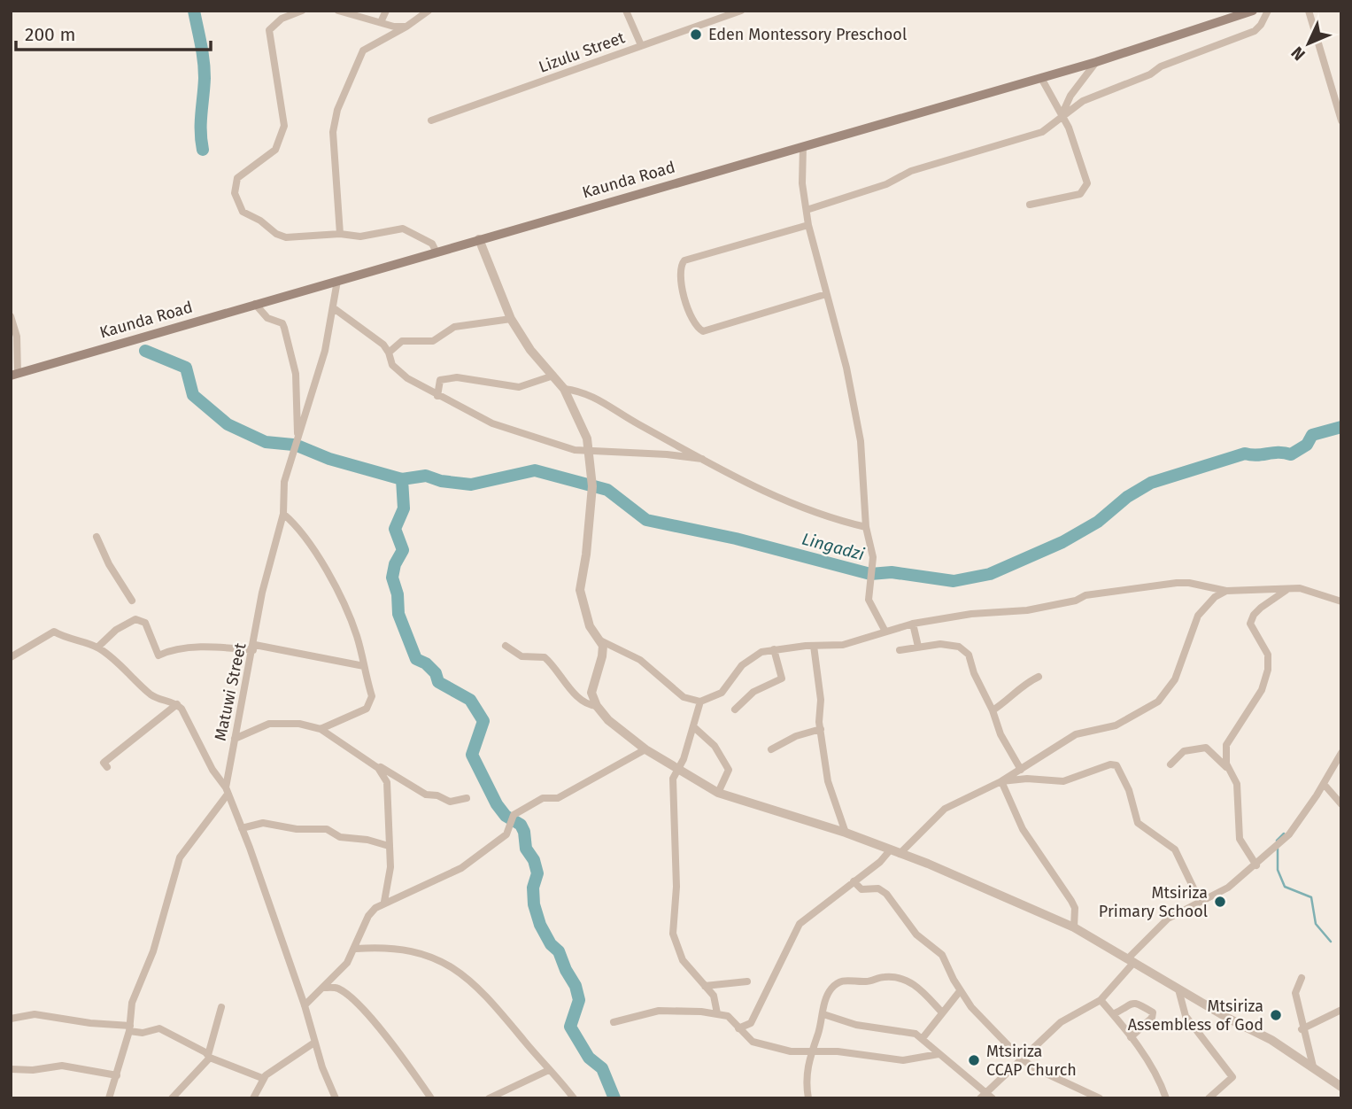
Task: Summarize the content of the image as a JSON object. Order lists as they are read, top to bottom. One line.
{"streets":{"main road":["Kaunda Road"],"street":["Lizulu Street","Matuwi Street"]},"crossings":[["Kaunda Road","Matuwi Street"]],"water":["Lingadzi"],"places":["Eden Montessory Preschool","Mtsiriza Primary School","Mtsiriza Assembless of God","Mtsiriza CCAP Church"],"scale_bar":"200 m","north":"bottom left"}
